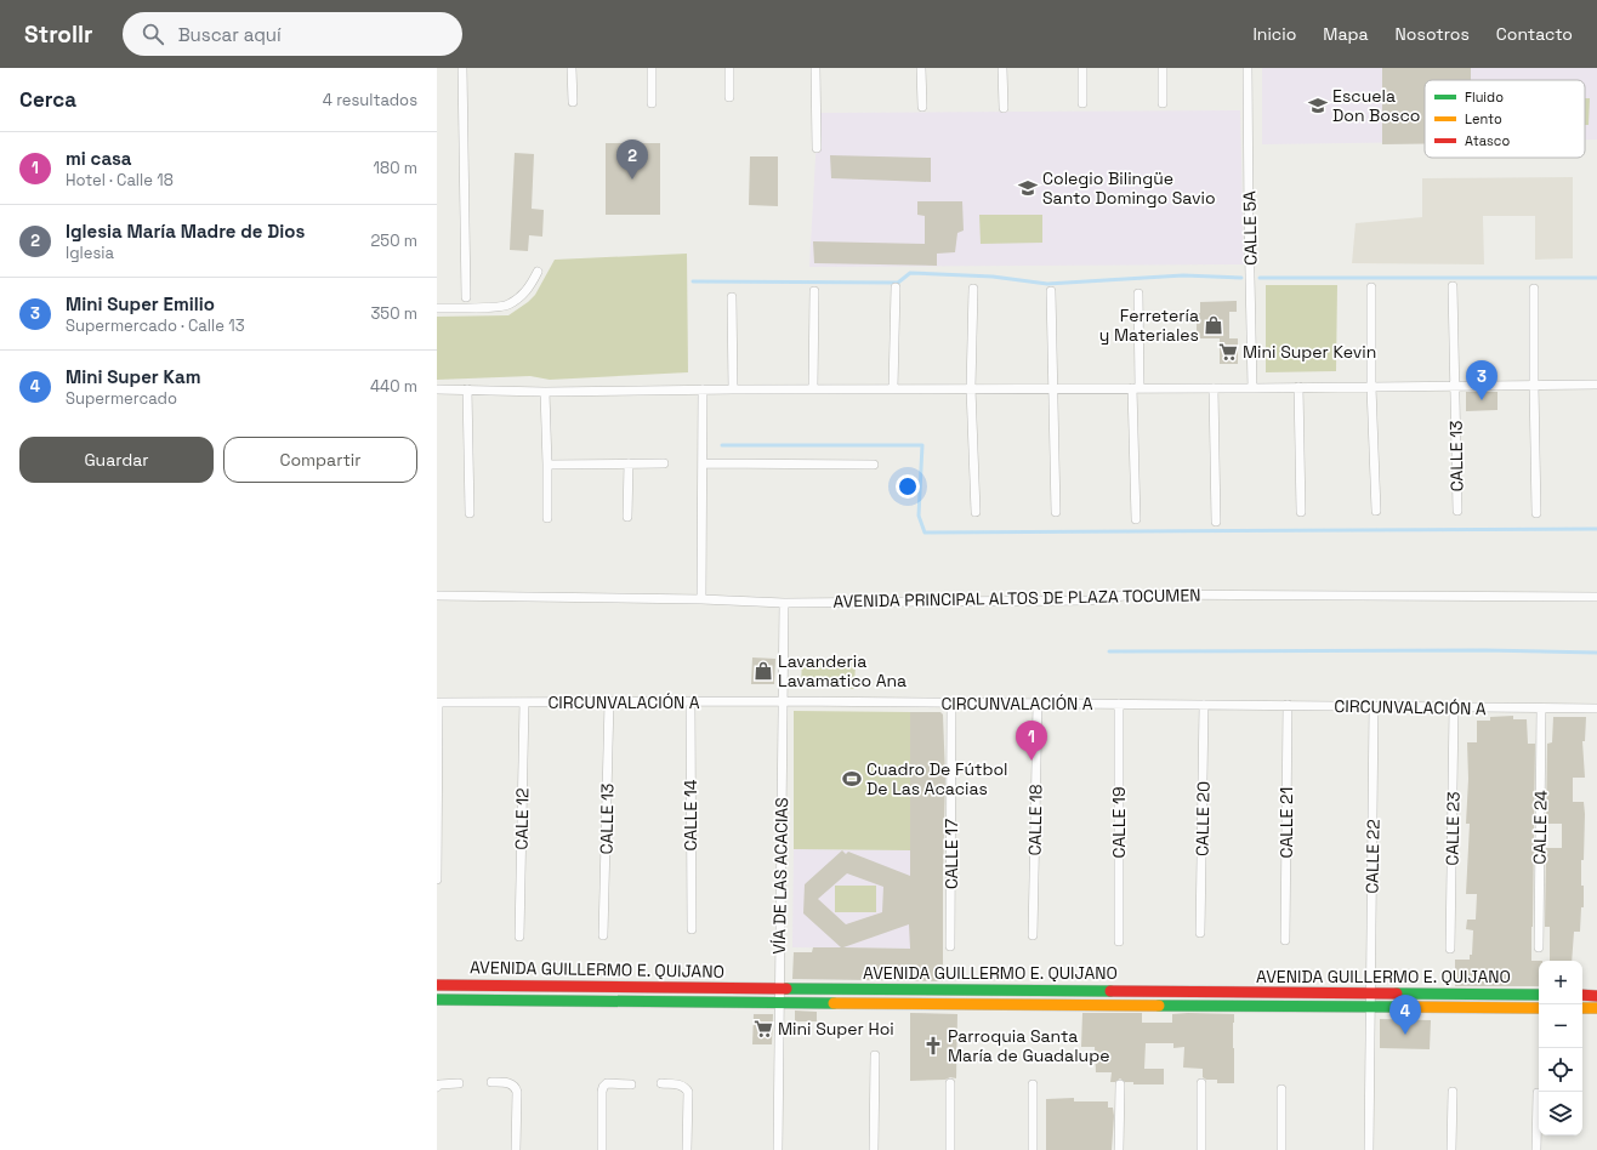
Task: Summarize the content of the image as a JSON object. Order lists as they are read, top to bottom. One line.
{"streets":{"street":["CALLE 5A","CALLE 13","AVENIDA PRINCIPAL ALTOS DE PLAZA TOCUMEN","CIRCUNVALACIÓN A","CALLE 14","CALE 12","CALLE 20","CALLE 18","CALLE 19","CALLE 21","CALLE 24","CALLE 23","CALLE 17","CALLE 22","VÍA DE LAS ACACIAS","AVENIDA GUILLERMO E. QUIJANO"]},"crossings":[["CALLE 13","CIRCUNVALACIÓN A"],["AVENIDA PRINCIPAL ALTOS DE PLAZA TOCUMEN","VÍA DE LAS ACACIAS"],["CIRCUNVALACIÓN A","CALLE 14"],["CIRCUNVALACIÓN A","CALE 12"],["CIRCUNVALACIÓN A","CALLE 20"],["CIRCUNVALACIÓN A","CALLE 18"],["CIRCUNVALACIÓN A","CALLE 19"],["CIRCUNVALACIÓN A","CALLE 21"],["CIRCUNVALACIÓN A","CALLE 24"],["CIRCUNVALACIÓN A","CALLE 23"],["CIRCUNVALACIÓN A","CALLE 17"],["CIRCUNVALACIÓN A","CALLE 22"],["CIRCUNVALACIÓN A","VÍA DE LAS ACACIAS"],["CALLE 22","AVENIDA GUILLERMO E. QUIJANO"],["VÍA DE LAS ACACIAS","AVENIDA GUILLERMO E. QUIJANO"]],"places":{"school or university":["Escuela Don Bosco","Colegio Bilingüe Santo Domingo Savio"],"shop":["Ferretería y Materiales","Lavanderia Lavamatico Ana"],"supermarket":["Mini Super Kevin","Mini Super Hoi"],"sports":["Cuadro De Fútbol De Las Acacias"],"church":["Parroquia Santa María de Guadalupe"]},"legend":["Fluido","Lento","Atasco"],"page":{"header":"Strollr","search":"Buscar aquí","nav":["Inicio","Mapa","Nosotros","Contacto"],"heading":["Cerca","4 resultados"],"list":[{"mark":"1","name":"mi casa","note":"Hotel · Calle 18","value":"180 m"},{"mark":"2","name":"Iglesia María Madre de Dios","note":"Iglesia","value":"250 m"},{"mark":"3","name":"Mini Super Emilio","note":"Supermercado · Calle 13","value":"350 m"},{"mark":"4","name":"Mini Super Kam","note":"Supermercado","value":"440 m"}],"pins":["2","3","1","4"],"buttons":["Guardar","Compartir"],"map_buttons":["+","−"]}}
